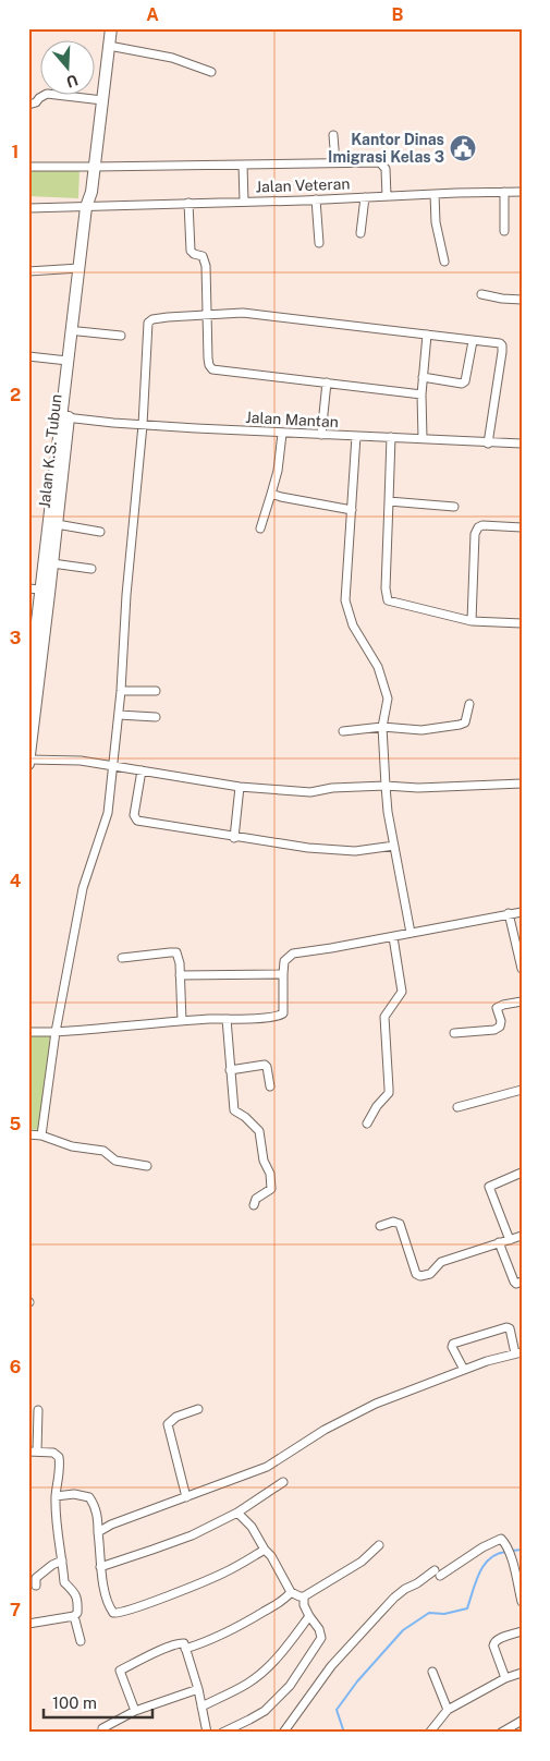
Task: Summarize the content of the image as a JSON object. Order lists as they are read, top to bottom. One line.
{"streets":{"highway":["Jalan K.S. Tubun"],"street":["Jalan Veteran","Jalan Mantan"]},"crossings":[["Jalan Veteran","Jalan K.S. Tubun"],["Jalan Mantan","Jalan K.S. Tubun"]],"places":{"public building":["Kantor Dinas Imigrasi Kelas 3"]},"scale_bar":"100 m","north":"bottom","grid":{"columns":["A","B"],"rows":["1","2","3","4","5","6","7"]}}
